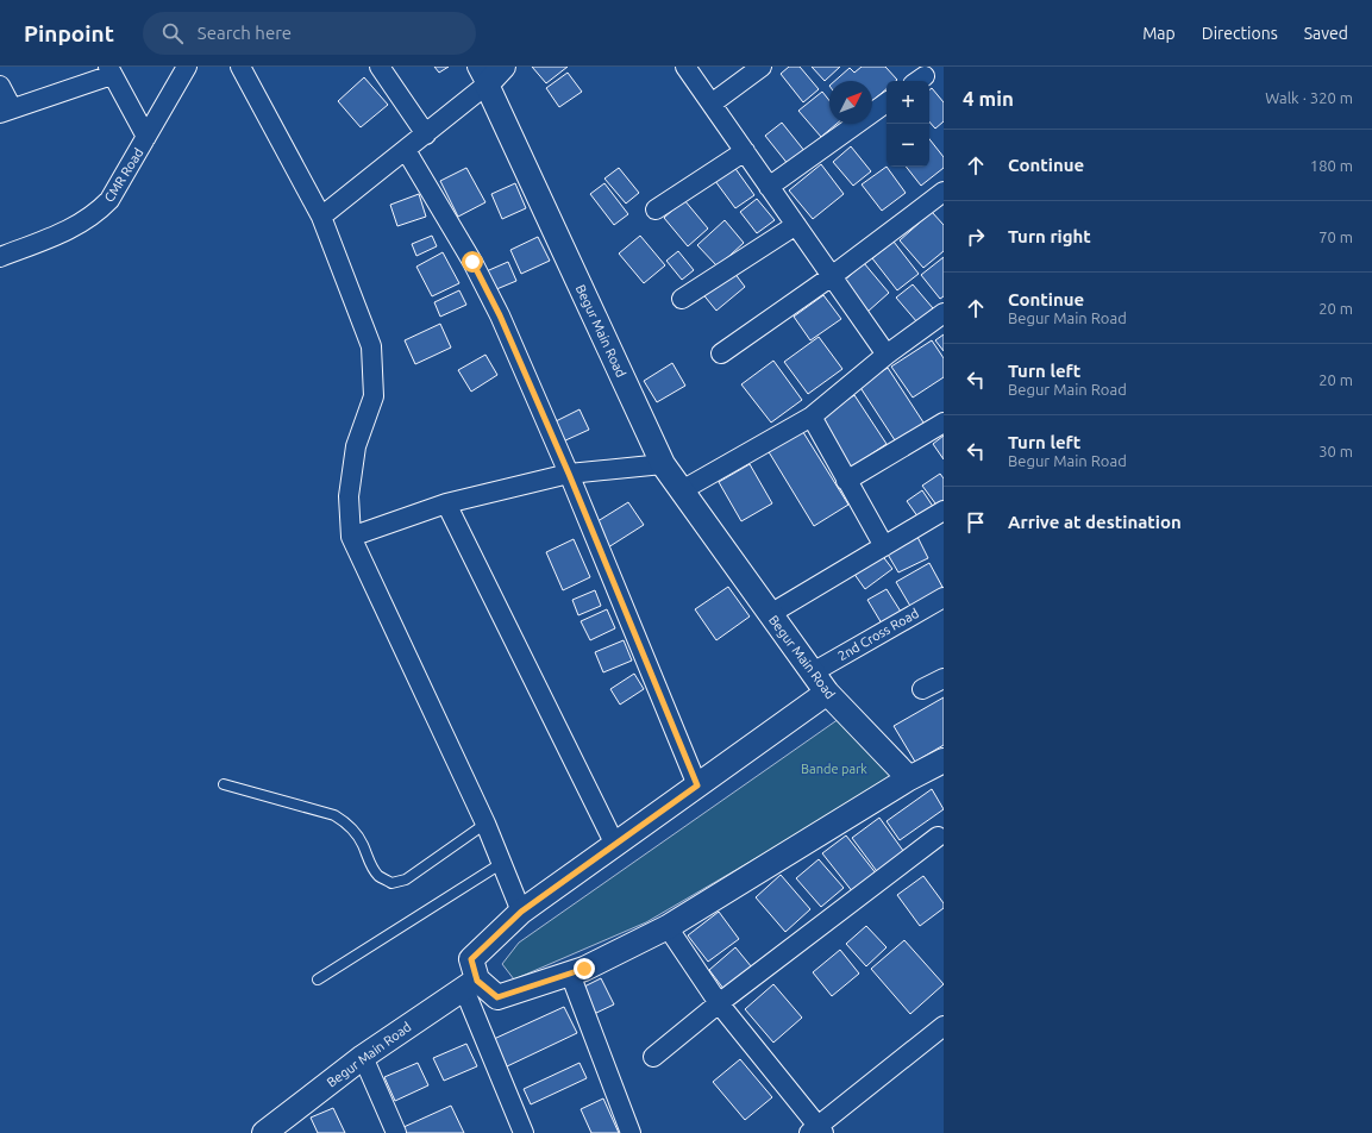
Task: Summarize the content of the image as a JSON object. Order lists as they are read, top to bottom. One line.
{"streets":{"street":["CMR Road","Begur Main Road","2nd Cross Road"]},"crossings":[["Begur Main Road","2nd Cross Road"]],"parks":["Bande park"],"north":"top right","page":{"header":"Pinpoint","search":"Search here","nav":["Map","Directions","Saved"],"heading":["4 min","Walk · 320 m"],"map_buttons":["+","−"],"list":[["Continue","180 m"],["Turn right","70 m"],["Continue","Begur Main Road","20 m"],["Turn left","Begur Main Road","20 m"],["Turn left","Begur Main Road","30 m"],"Arrive at destination"]}}
